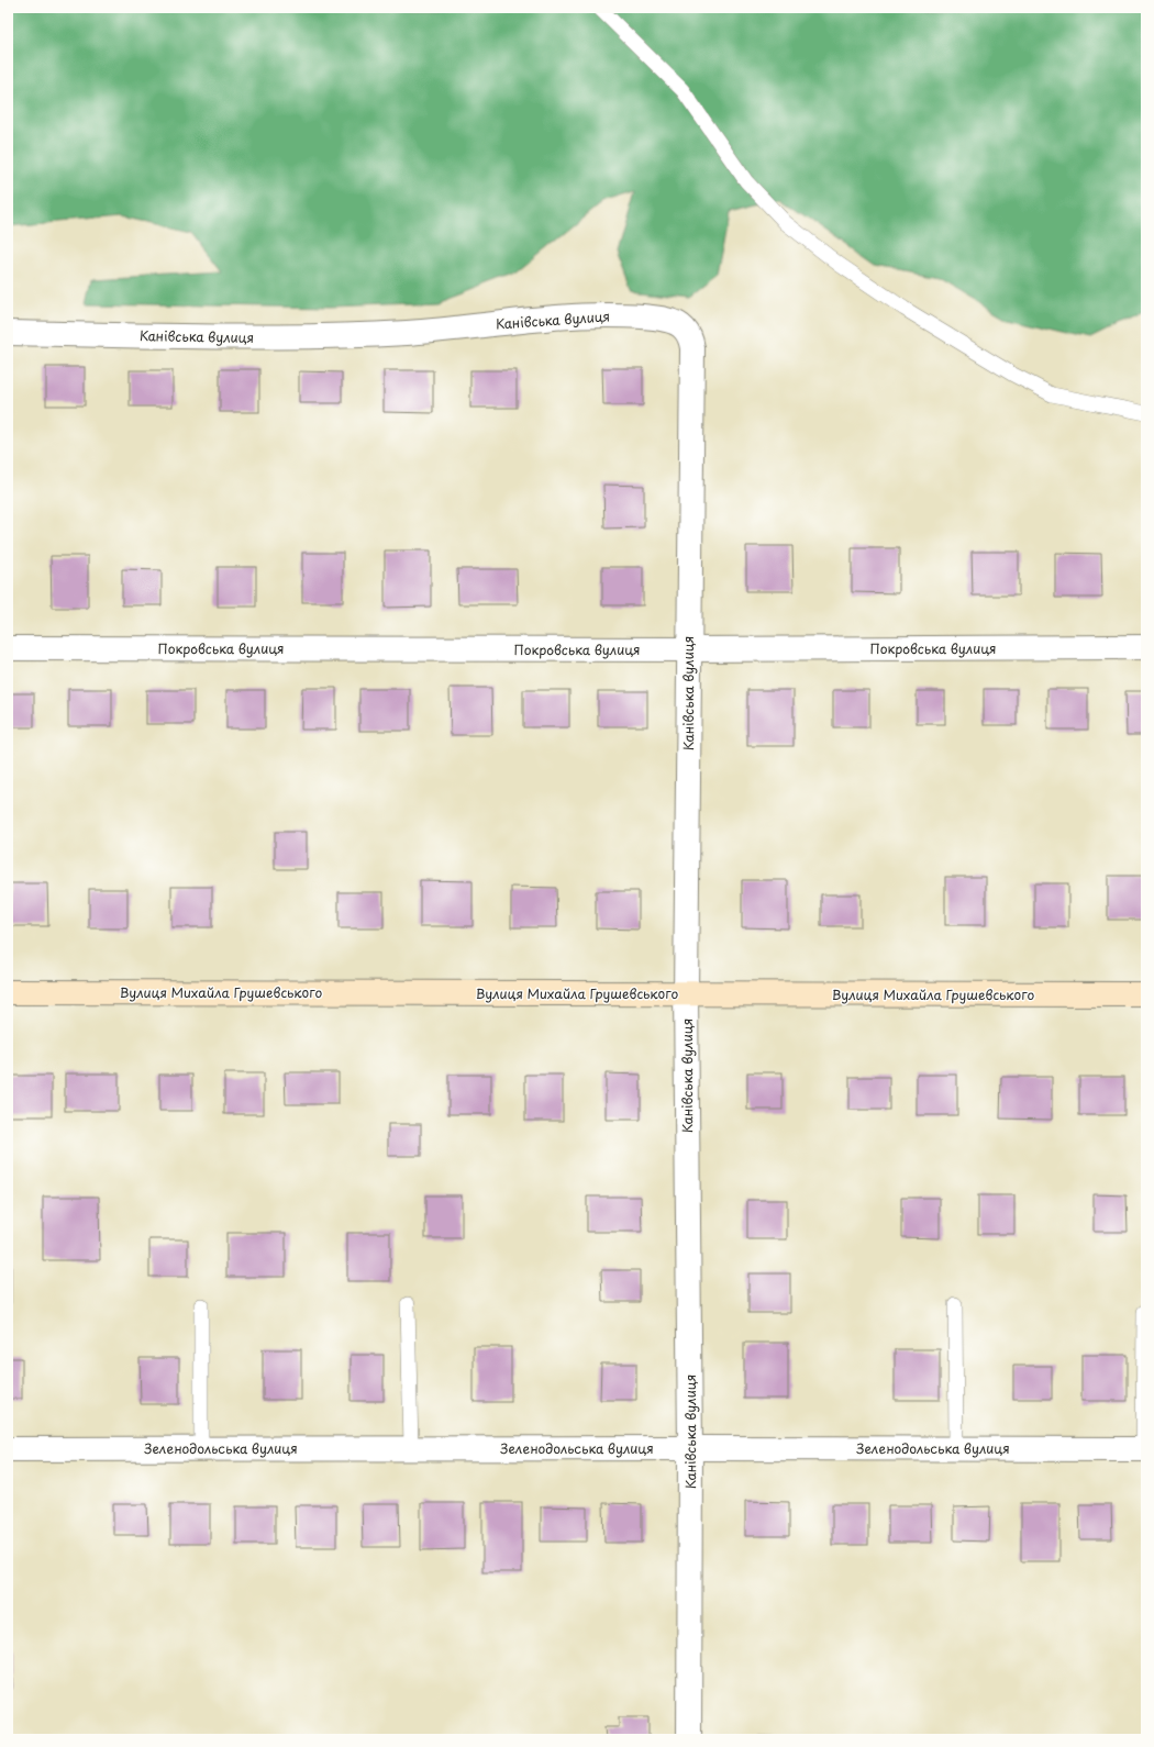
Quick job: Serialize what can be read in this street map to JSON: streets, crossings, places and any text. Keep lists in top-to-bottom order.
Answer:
{
  "streets": {
    "street": [
      "Канівська вулиця",
      "Покровська вулиця",
      "Вулиця Михайла Грушевського",
      "Зеленодольська вулиця"
    ]
  },
  "crossings": [
    ["Канівська вулиця", "Покровська вулиця"],
    ["Канівська вулиця", "Вулиця Михайла Грушевського"],
    ["Канівська вулиця", "Зеленодольська вулиця"]
  ]
}
